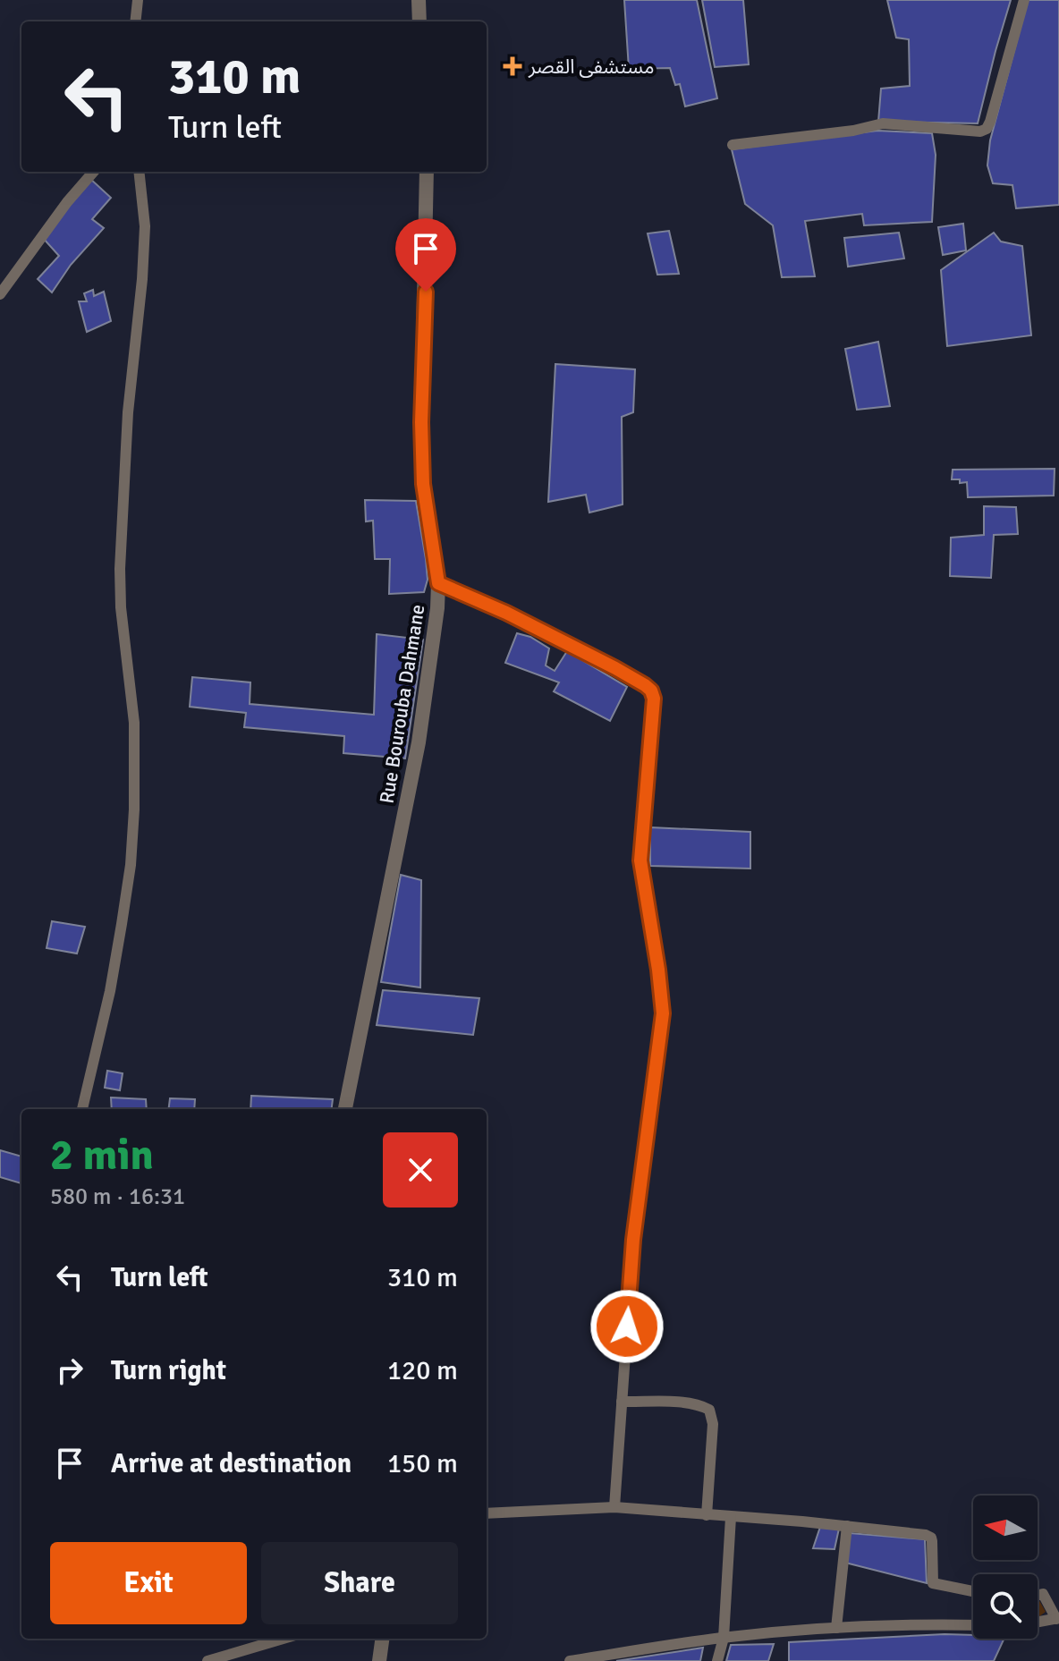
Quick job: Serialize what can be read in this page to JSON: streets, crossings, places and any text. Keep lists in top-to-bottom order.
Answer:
{
  "streets": {
    "street": ["Rue Bourouba Dahmane"]
  },
  "places": {
    "health": ["مستشفى القصر"]
  },
  "north": "left",
  "page": {
    "turn": ["310 m", "Turn left"],
    "heading": ["2 min", "580 m · 16:31"],
    "list": [
      {
        "name": "Turn left",
        "value": "310 m"
      },
      {
        "name": "Turn right",
        "value": "120 m"
      },
      {
        "name": "Arrive at destination",
        "value": "150 m"
      }
    ],
    "buttons": ["Exit", "Share"]
  }
}
